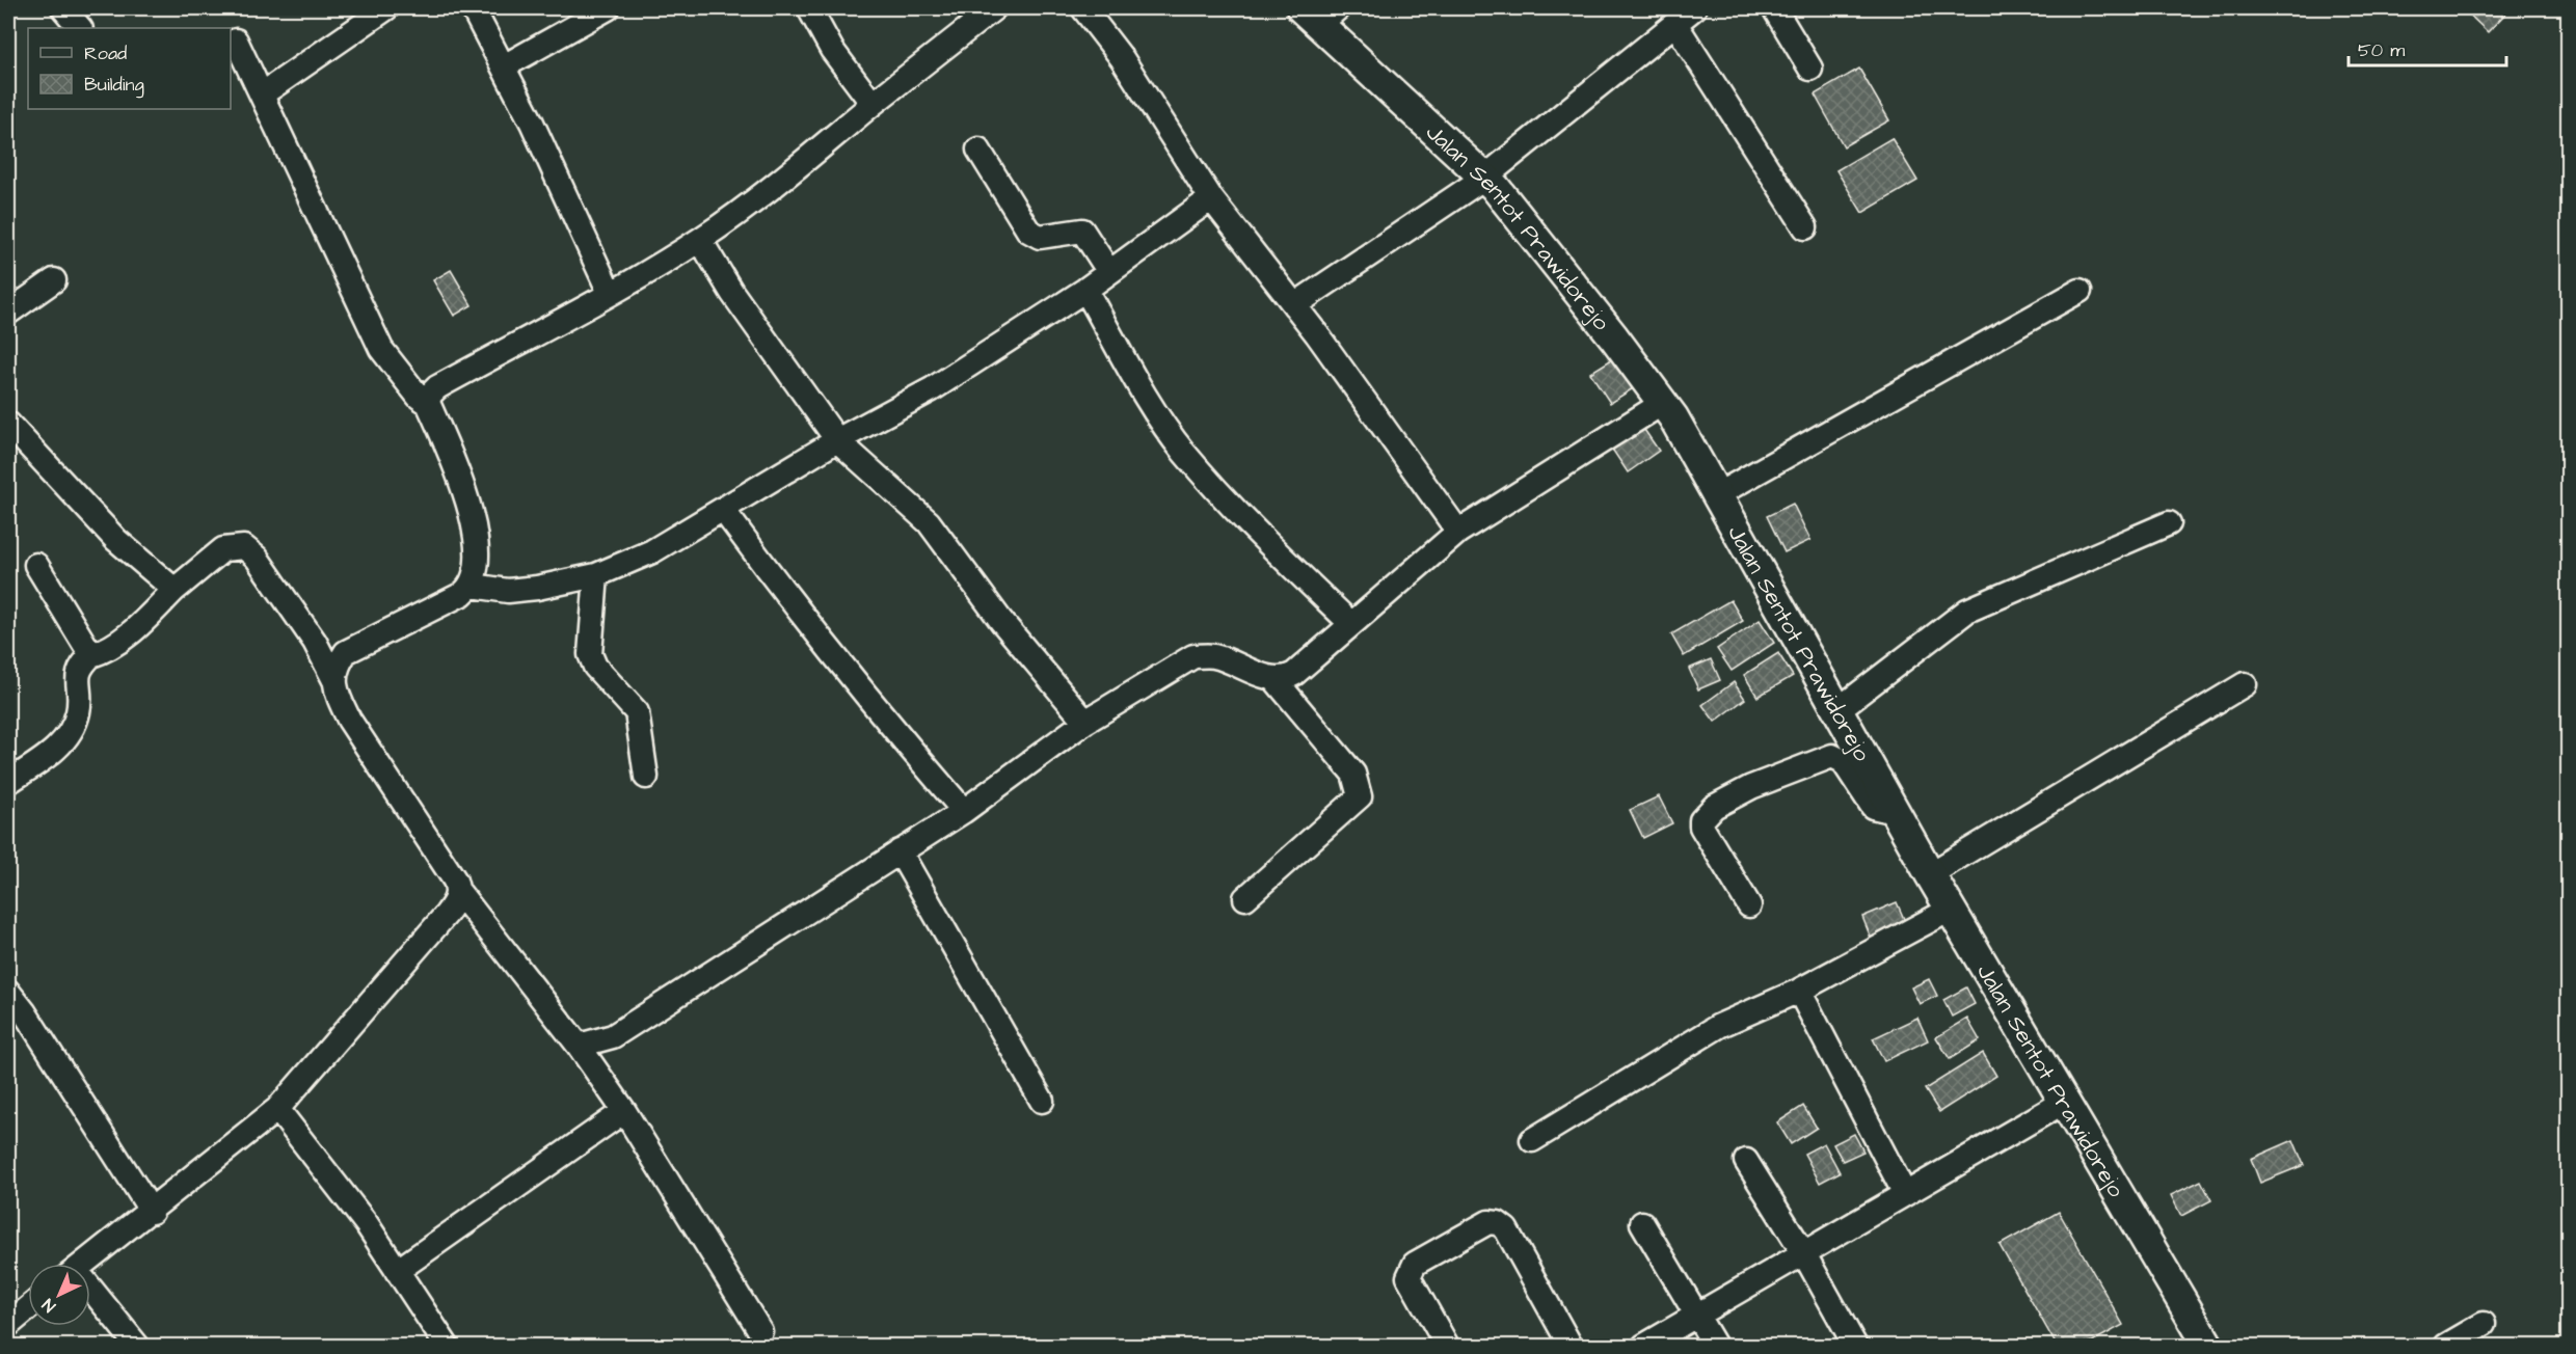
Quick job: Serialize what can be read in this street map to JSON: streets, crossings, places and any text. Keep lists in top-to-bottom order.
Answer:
{
  "streets": {
    "main road": ["Jalan Sentot Prawidorejo"]
  },
  "legend": ["Road", "Building"],
  "scale_bar": "50 m",
  "north": "bottom left"
}
